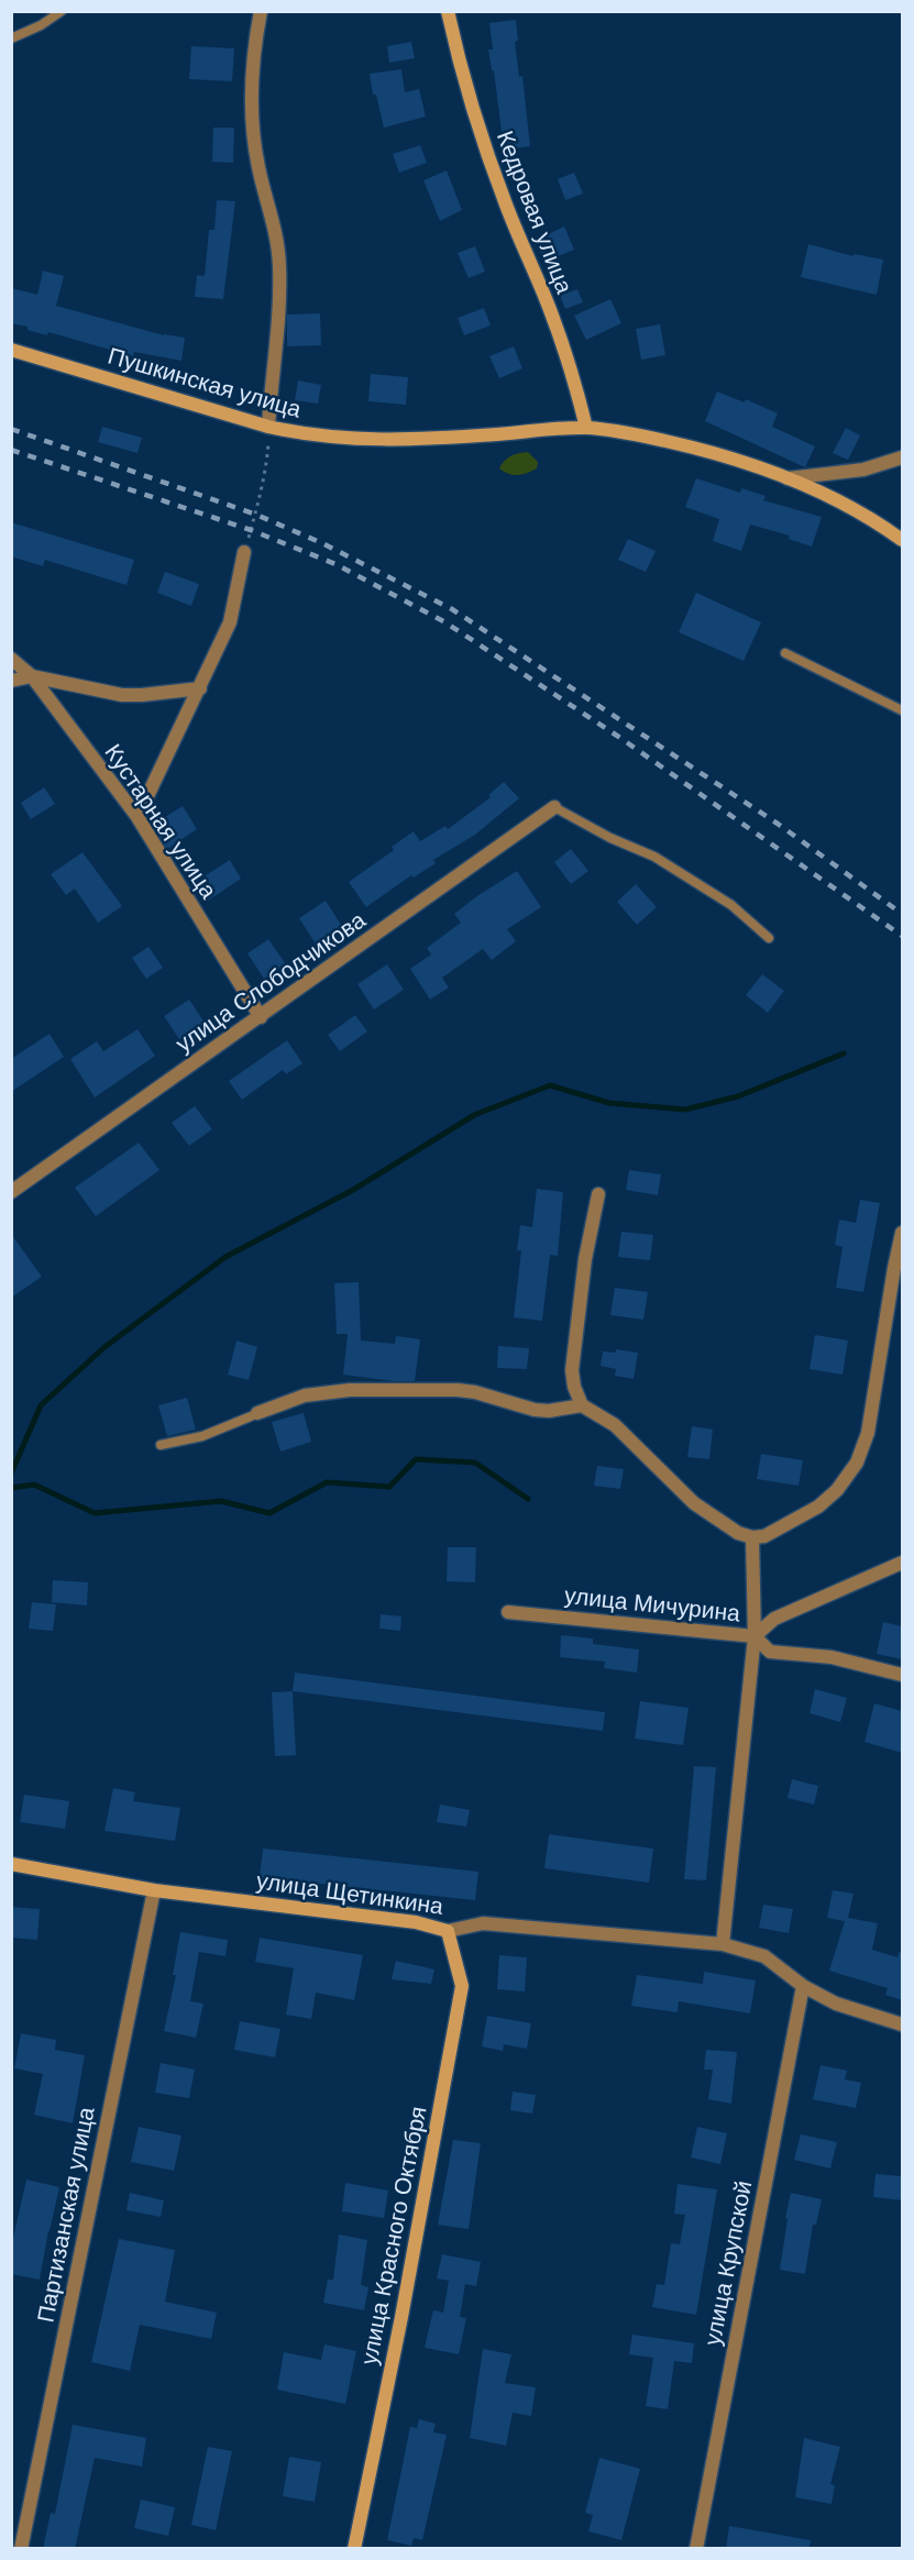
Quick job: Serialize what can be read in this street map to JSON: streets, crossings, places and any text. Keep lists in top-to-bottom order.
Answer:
{
  "streets": {
    "street": [
      "Кедровая улица",
      "Пушкинская улица",
      "Кустарная улица",
      "улица Слободчикова",
      "улица Мичурина",
      "улица Щетинкина",
      "Партизанская улица",
      "улица Красного Октября",
      "улица Крупской"
    ]
  },
  "crossings": [
    ["Кедровая улица", "Пушкинская улица"],
    ["Кустарная улица", "улица Слободчикова"],
    ["улица Щетинкина", "Партизанская улица"],
    ["улица Щетинкина", "улица Красного Октября"],
    ["улица Щетинкина", "улица Крупской"]
  ]
}
